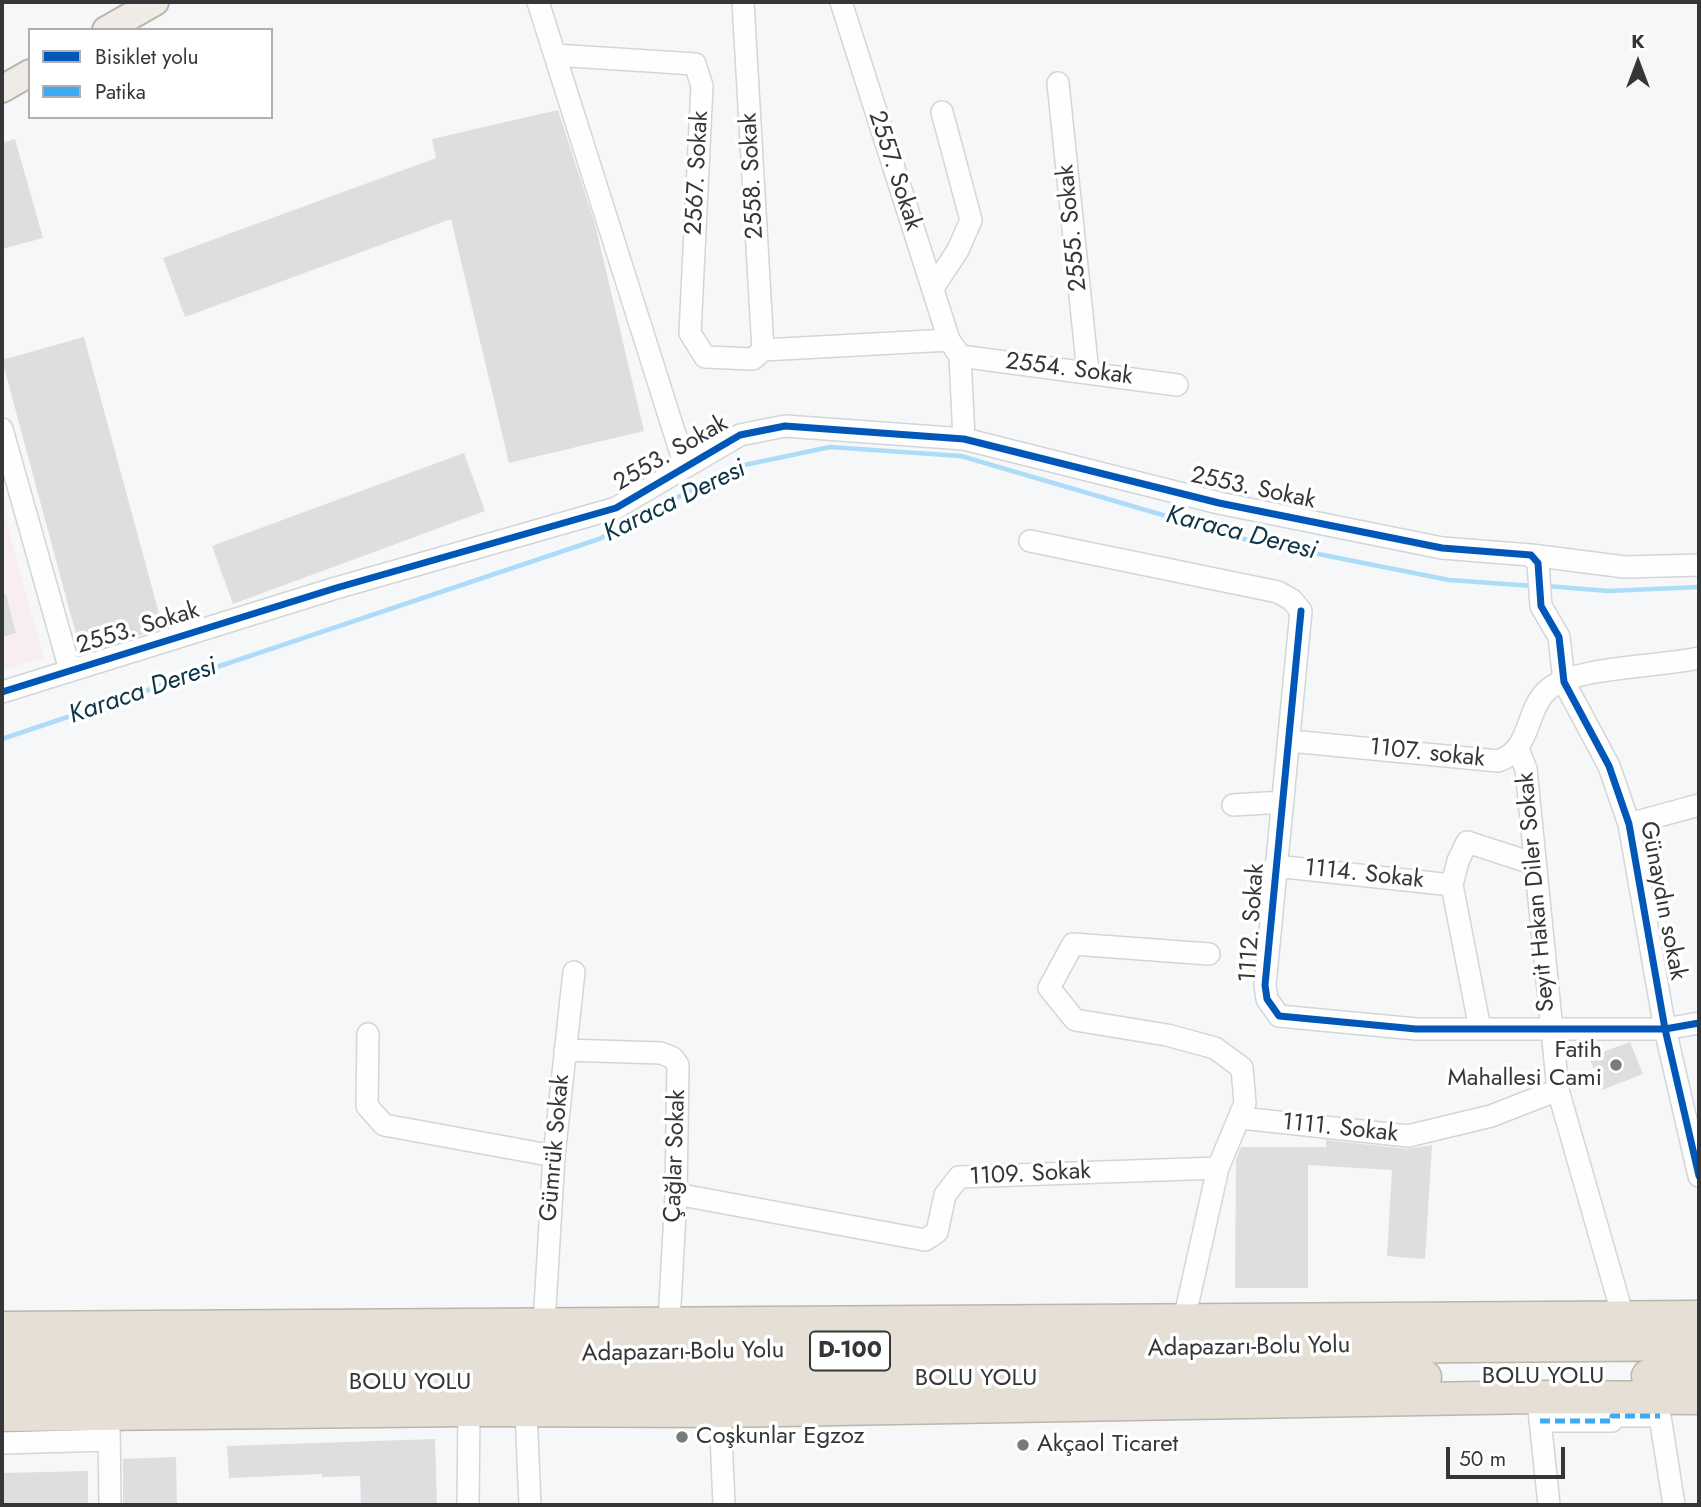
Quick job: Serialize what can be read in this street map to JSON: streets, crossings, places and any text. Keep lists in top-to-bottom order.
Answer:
{
  "streets": {
    "highway": ["Adapazarı-Bolu Yolu", "D-100", "BOLU YOLU"],
    "street": [
      "2557. Sokak",
      "2567. Sokak",
      "2558. Sokak",
      "2555. Sokak",
      "2554. Sokak",
      "2553. Sokak",
      "1107. sokak",
      "1114. Sokak",
      "Seyit Hakan Diler Sokak",
      "Günaydın sokak",
      "1112. Sokak",
      "1111. Sokak",
      "Gümrük Sokak",
      "Çağlar Sokak",
      "1109. Sokak"
    ]
  },
  "crossings": [
    ["2557. Sokak", "2554. Sokak"],
    ["2567. Sokak", "2558. Sokak"],
    ["2567. Sokak", "2554. Sokak"],
    ["2558. Sokak", "2554. Sokak"],
    ["2555. Sokak", "2554. Sokak"],
    ["2553. Sokak", "Günaydın sokak"],
    ["1107. sokak", "Seyit Hakan Diler Sokak"],
    ["1107. sokak", "Günaydın sokak"],
    ["1107. sokak", "1112. Sokak"],
    ["1114. Sokak", "1112. Sokak"],
    ["Seyit Hakan Diler Sokak", "1112. Sokak"],
    ["Seyit Hakan Diler Sokak", "1111. Sokak"],
    ["Günaydın sokak", "1112. Sokak"],
    ["Gümrük Sokak", "Çağlar Sokak"],
    ["Çağlar Sokak", "1109. Sokak"]
  ],
  "water": ["Karaca Deresi"],
  "places": ["Fatih Mahallesi Cami", "Coşkunlar Egzoz", "Akçaol Ticaret"],
  "legend": ["Bisiklet yolu", "Patika"],
  "scale_bar": "50 m",
  "north": "top"
}
